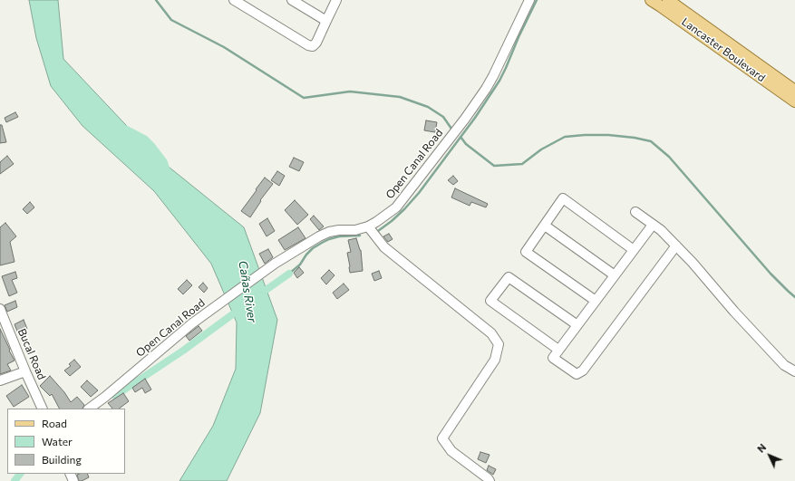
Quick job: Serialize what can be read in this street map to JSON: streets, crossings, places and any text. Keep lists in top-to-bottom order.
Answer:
{
  "streets": {
    "main road": ["Lancaster Boulevard"],
    "street": ["Open Canal Road", "Bucal Road"]
  },
  "water": ["Cañas River"],
  "legend": ["Road", "Water", "Building"],
  "north": "top left"
}
